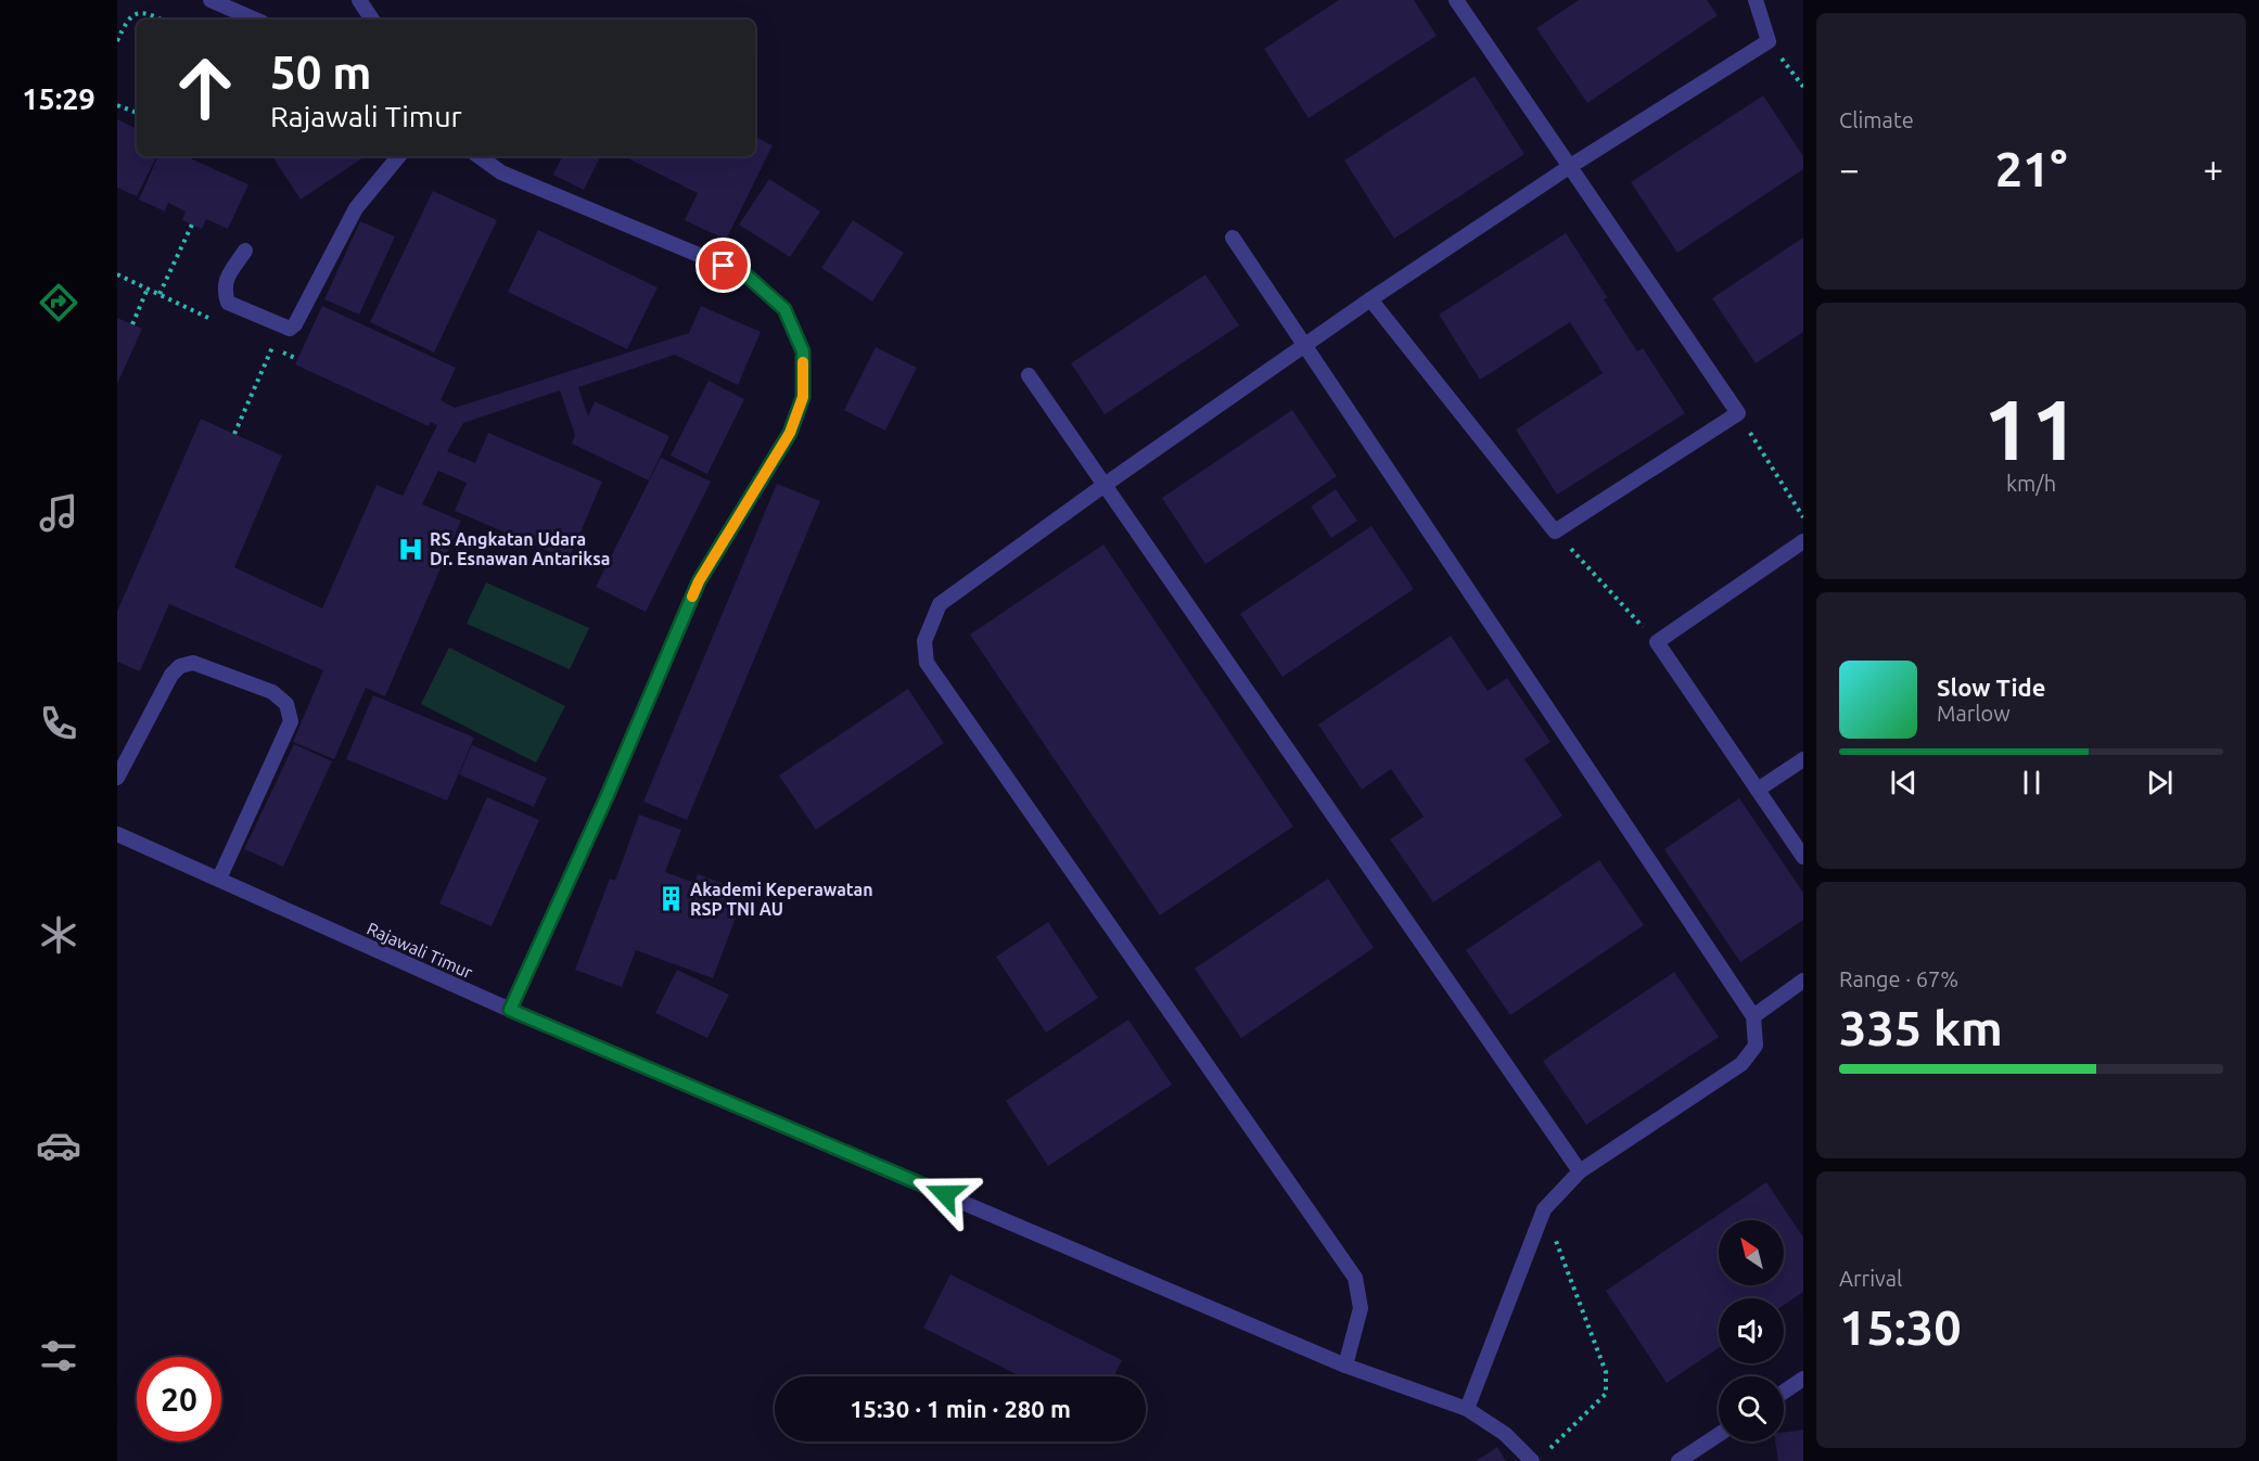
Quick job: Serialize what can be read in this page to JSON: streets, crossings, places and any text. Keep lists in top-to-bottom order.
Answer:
{
  "streets": {
    "lane": ["Rajawali Timur"]
  },
  "places": {
    "hospital": ["RS Angkatan Udara Dr. Esnawan Antariksa"],
    "building": ["Akademi Keperawatan RSP TNI AU"]
  },
  "north": "top left",
  "page": {
    "tabs": "15:29",
    "tile": [
      "Climate",
      ["11", "km/h"],
      ["Range · 67%", "335 km"],
      ["Arrival", "15:30"]
    ],
    "turn": ["50 m", "Rajawali Timur"],
    "heat": ["−", "21°", "+"],
    "song": ["Slow Tide", "Marlow"],
    "limit": "20",
    "trip": "15:30 · 1 min · 280 m"
  }
}
